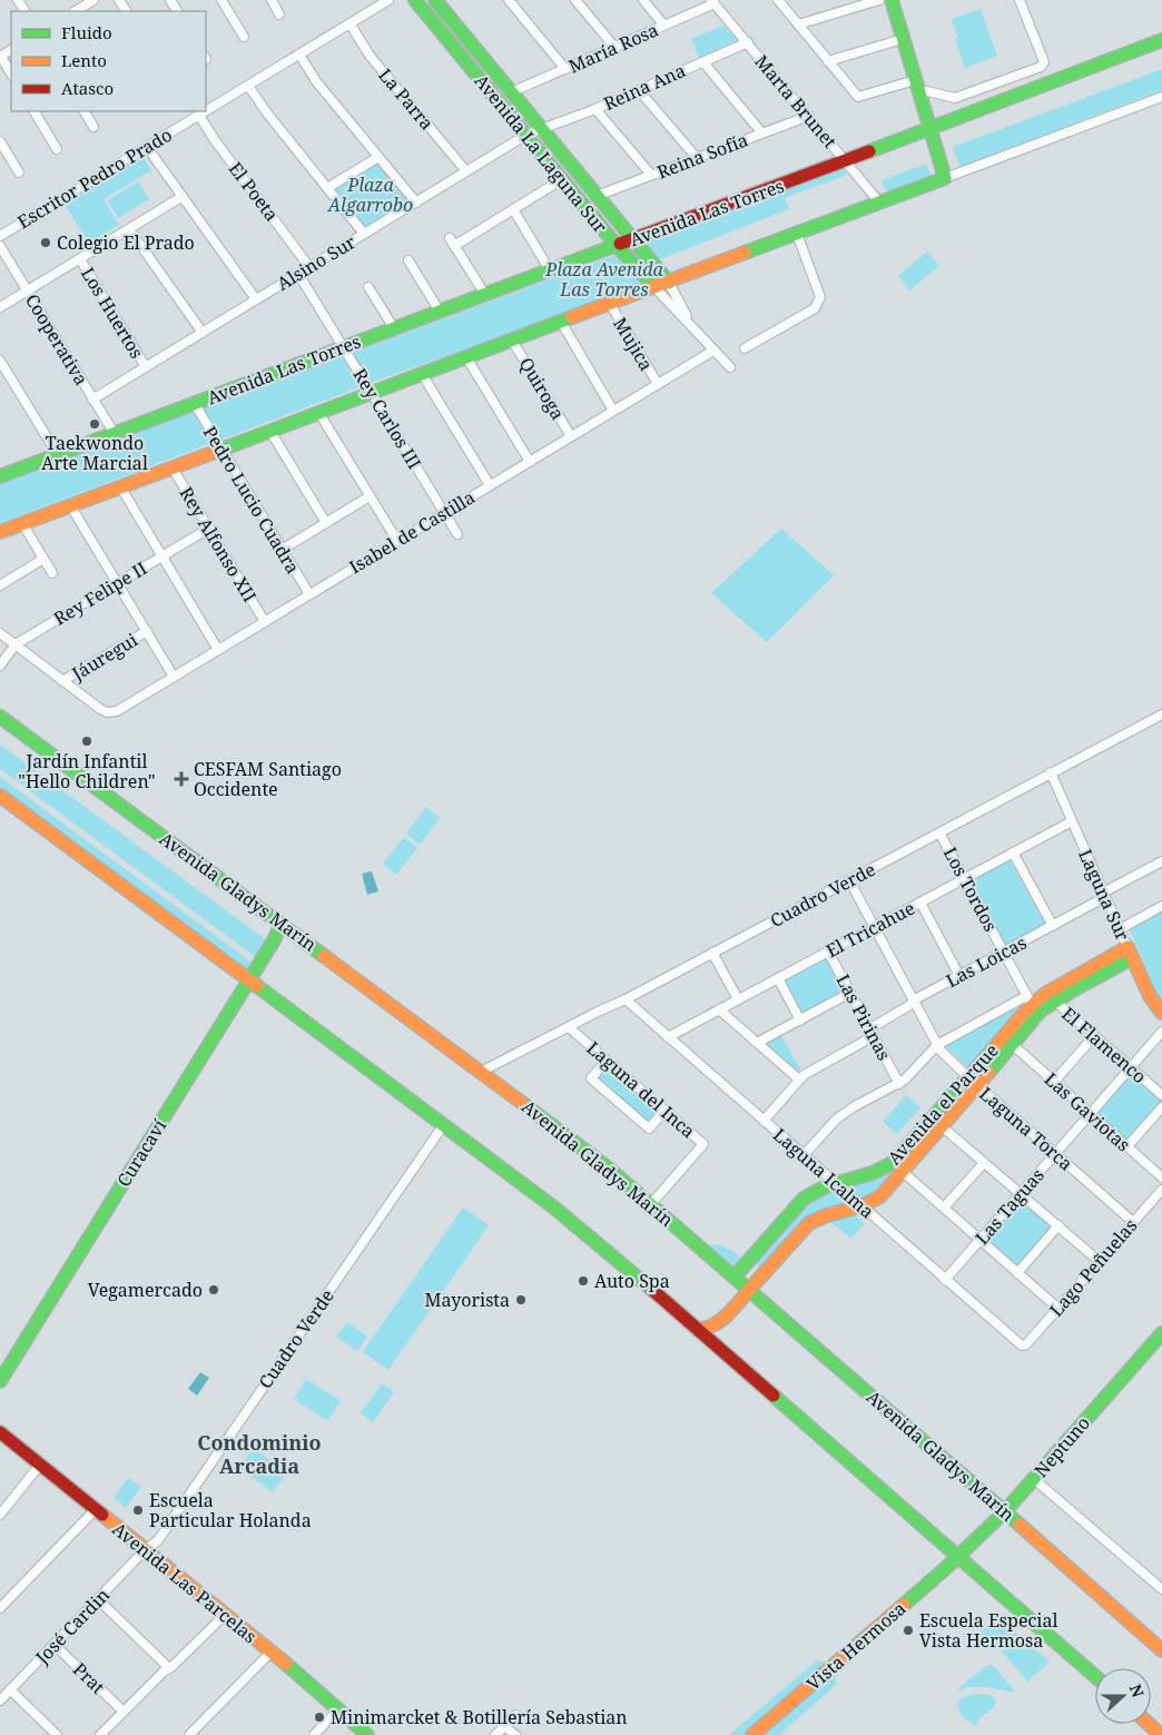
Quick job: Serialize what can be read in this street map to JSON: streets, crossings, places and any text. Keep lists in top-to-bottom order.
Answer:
{
  "streets": {
    "street": [
      "María Rosa",
      "Reina Ana",
      "La Parra",
      "Marta Brunet",
      "Avenida La Laguna Sur",
      "Reina Sofía",
      "Escritor Pedro Prado",
      "El Poeta",
      "Avenida Las Torres",
      "Alsino Sur",
      "Los Huertos",
      "Cooperativa",
      "Mujica",
      "Quiroga",
      "Rey Carlos III",
      "Pedro Lucio Cuadra",
      "Isabel de Castilla",
      "Rey Alfonso XII",
      "Rey Felipe II",
      "Jáuregui",
      "Los Tordos",
      "Avenida Gladys Marín",
      "Cuadro Verde",
      "Laguna Sur",
      "El Tricahue",
      "Las Loicas",
      "Las Pirinas",
      "El Flamenco",
      "Laguna del Inca",
      "Avenida el Parque",
      "Las Gaviotas",
      "Laguna Torca",
      "Curacaví",
      "Laguna Icalma",
      "Las Taguas",
      "Lago Peñuelas",
      "Neptuno",
      "Avenida Las Parcelas",
      "José Cardin",
      "Vista Hermosa",
      "Prat"
    ]
  },
  "crossings": [
    ["María Rosa", "Marta Brunet"],
    ["María Rosa", "Avenida La Laguna Sur"],
    ["Reina Ana", "Marta Brunet"],
    ["Reina Ana", "Avenida La Laguna Sur"],
    ["Reina Ana", "Alsino Sur"],
    ["La Parra", "Escritor Pedro Prado"],
    ["La Parra", "Alsino Sur"],
    ["Marta Brunet", "Reina Sofía"],
    ["Marta Brunet", "Avenida Las Torres"],
    ["Avenida La Laguna Sur", "Reina Sofía"],
    ["Avenida La Laguna Sur", "Avenida Las Torres"],
    ["Avenida La Laguna Sur", "Alsino Sur"],
    ["Avenida La Laguna Sur", "Isabel de Castilla"],
    ["Escritor Pedro Prado", "El Poeta"],
    ["El Poeta", "Alsino Sur"],
    ["Avenida Las Torres", "Cooperativa"],
    ["Avenida Las Torres", "Rey Carlos III"],
    ["Avenida Las Torres", "Pedro Lucio Cuadra"],
    ["Alsino Sur", "Los Huertos"],
    ["Alsino Sur", "Cooperativa"],
    ["Alsino Sur", "Rey Carlos III"],
    ["Mujica", "Isabel de Castilla"],
    ["Quiroga", "Isabel de Castilla"],
    ["Rey Carlos III", "Isabel de Castilla"],
    ["Pedro Lucio Cuadra", "Isabel de Castilla"],
    ["Isabel de Castilla", "Rey Alfonso XII"],
    ["Isabel de Castilla", "Jáuregui"],
    ["Rey Alfonso XII", "Rey Felipe II"],
    ["Los Tordos", "Cuadro Verde"],
    ["Los Tordos", "El Tricahue"],
    ["Los Tordos", "Las Loicas"],
    ["Los Tordos", "Avenida el Parque"],
    ["Avenida Gladys Marín", "Cuadro Verde"],
    ["Avenida Gladys Marín", "Laguna del Inca"],
    ["Avenida Gladys Marín", "Avenida el Parque"],
    ["Avenida Gladys Marín", "Curacaví"],
    ["Avenida Gladys Marín", "Neptuno"],
    ["Cuadro Verde", "Laguna Sur"],
    ["Cuadro Verde", "Laguna del Inca"],
    ["Cuadro Verde", "Laguna Torca"],
    ["Cuadro Verde", "Laguna Icalma"],
    ["Cuadro Verde", "Avenida Las Parcelas"],
    ["Cuadro Verde", "José Cardin"],
    ["Laguna Sur", "El Tricahue"],
    ["Laguna Sur", "Las Loicas"],
    ["Laguna Sur", "Avenida el Parque"],
    ["El Tricahue", "Las Pirinas"],
    ["El Tricahue", "Laguna Torca"],
    ["El Tricahue", "Laguna Icalma"],
    ["Las Loicas", "Las Pirinas"],
    ["Las Loicas", "Laguna Torca"],
    ["Las Loicas", "Laguna Icalma"],
    ["El Flamenco", "Avenida el Parque"],
    ["El Flamenco", "Las Taguas"],
    ["Avenida el Parque", "Las Gaviotas"],
    ["Avenida el Parque", "Laguna Torca"],
    ["Avenida el Parque", "Laguna Icalma"],
    ["Las Gaviotas", "Las Taguas"],
    ["Laguna Torca", "Las Taguas"],
    ["Laguna Torca", "Lago Peñuelas"],
    ["Laguna Icalma", "Las Taguas"],
    ["Laguna Icalma", "Lago Peñuelas"],
    ["Neptuno", "Vista Hermosa"],
    ["Avenida Las Parcelas", "José Cardin"],
    ["José Cardin", "Prat"]
  ],
  "districts": ["Condominio Arcadia"],
  "parks": ["Plaza Algarrobo", "Plaza Avenida Las Torres"],
  "places": {
    "other": [
      "Colegio El Prado",
      "Taekwondo Arte Marcial",
      "Jardín Infantil \"Hello Children\"",
      "Auto Spa",
      "Vegamercado",
      "Mayorista",
      "Escuela Particular Holanda",
      "Escuela Especial Vista Hermosa",
      "Minimarcket & Botillería Sebastian"
    ],
    "health": ["CESFAM Santiago Occidente"]
  },
  "legend": ["Fluido", "Lento", "Atasco"],
  "north": "right"
}
